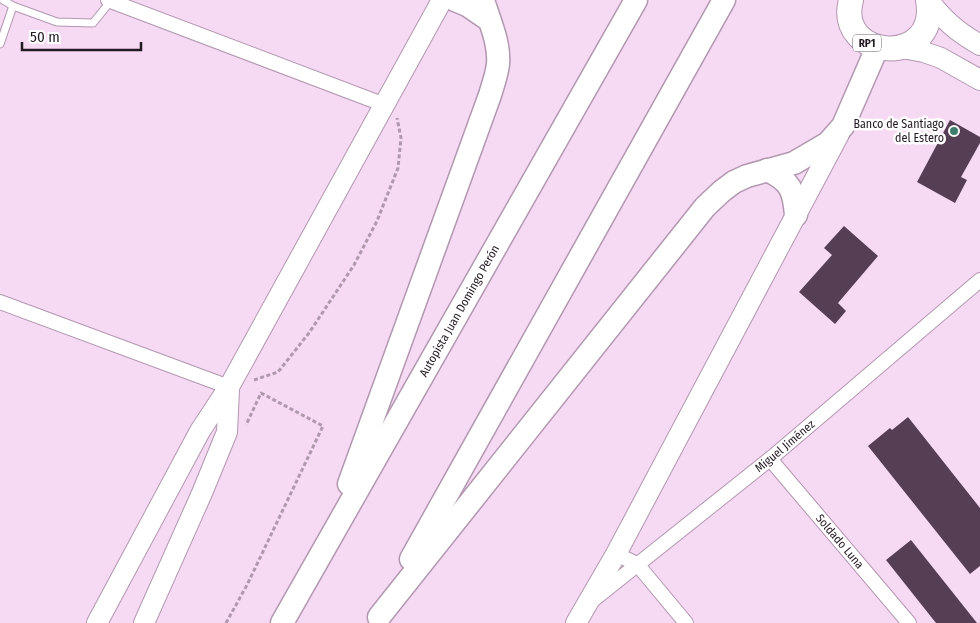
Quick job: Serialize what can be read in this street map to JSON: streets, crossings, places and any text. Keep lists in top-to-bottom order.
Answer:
{
  "streets": {
    "highway": ["RP1"],
    "main road": ["Autopista Juan Domingo Perón"],
    "street": ["Miguel Jiménez", "Soldado Luna"]
  },
  "crossings": [
    ["RP1", "Miguel Jiménez"],
    ["Miguel Jiménez", "Soldado Luna"]
  ],
  "places": ["Banco de Santiago del Estero"],
  "scale_bar": "50 m"
}
